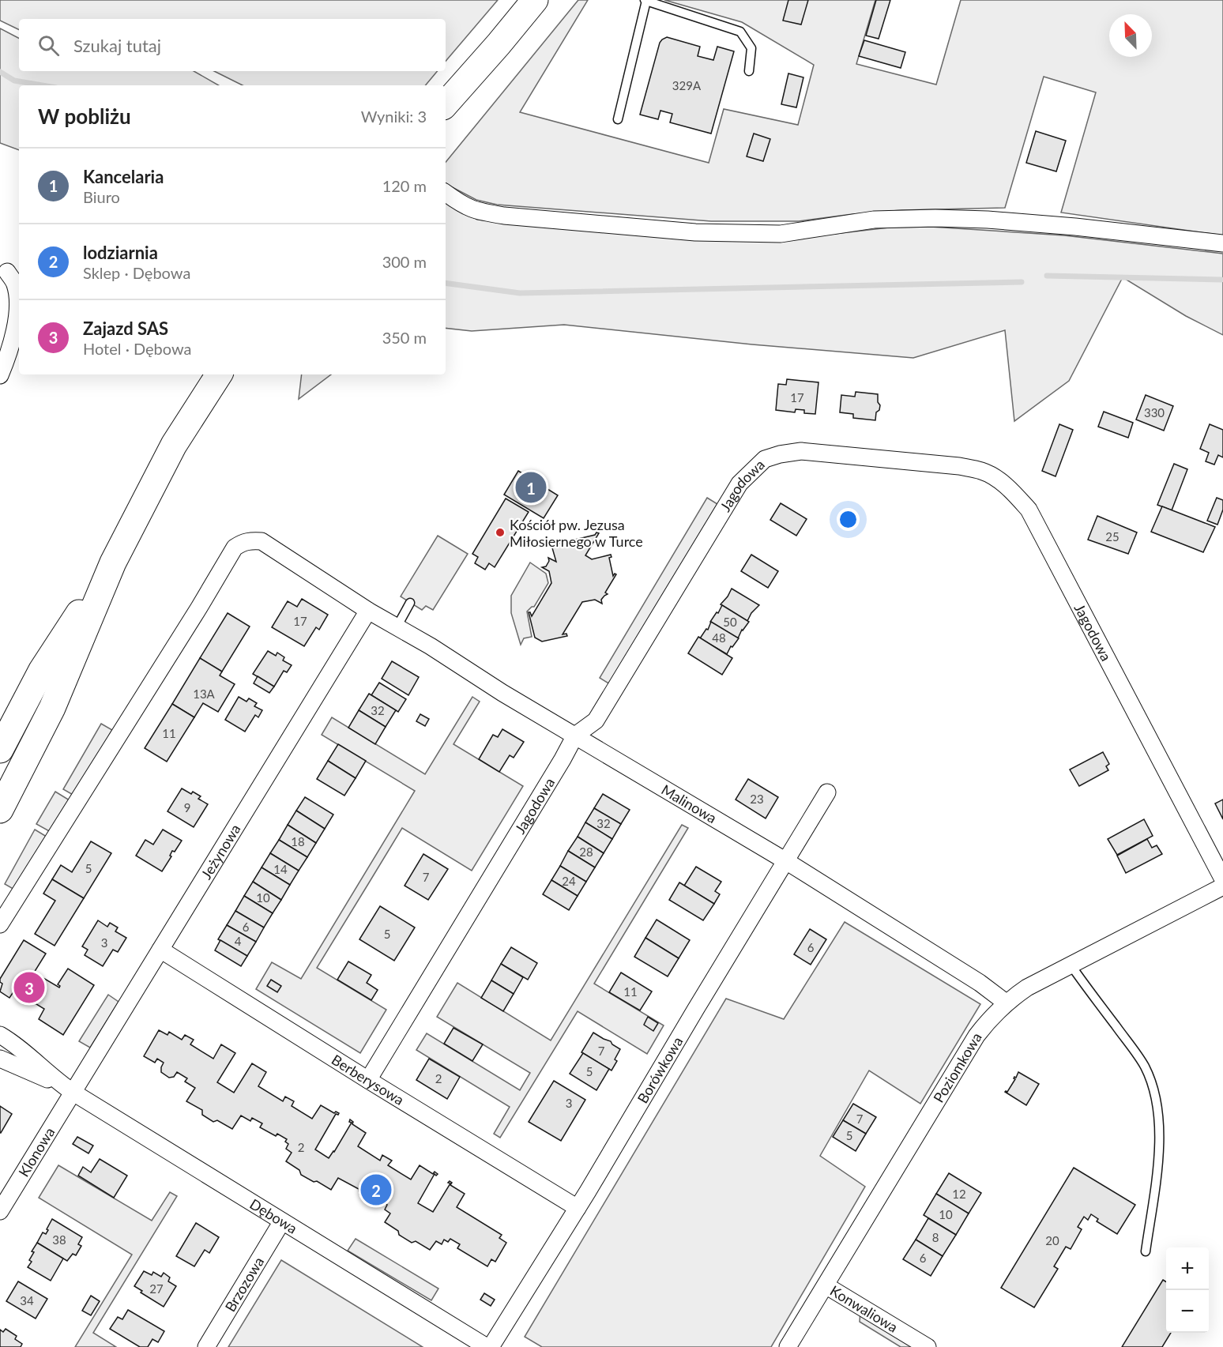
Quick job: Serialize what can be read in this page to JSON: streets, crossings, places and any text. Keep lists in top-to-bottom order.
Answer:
{
  "streets": {
    "street": [
      "Jagodowa",
      "Malinowa",
      "Jeżynowa",
      "Poziomkowa",
      "Borówkowa",
      "Berberysowa",
      "Klonowa",
      "Dębowa",
      "Brzozowa",
      "Konwaliowa"
    ]
  },
  "crossings": [
    ["Jagodowa", "Malinowa"],
    ["Jagodowa", "Berberysowa"],
    ["Malinowa", "Jeżynowa"],
    ["Malinowa", "Poziomkowa"],
    ["Malinowa", "Borówkowa"],
    ["Jeżynowa", "Berberysowa"],
    ["Jeżynowa", "Klonowa"],
    ["Jeżynowa", "Dębowa"],
    ["Poziomkowa", "Konwaliowa"],
    ["Borówkowa", "Berberysowa"],
    ["Klonowa", "Dębowa"],
    ["Dębowa", "Brzozowa"]
  ],
  "places": ["Kościół pw. Jezusa Miłosiernego w Turce"],
  "house_numbers": [
    "329A",
    "17",
    "330",
    "25",
    "17",
    "50",
    "48",
    "13A",
    "32",
    "11",
    "23",
    "9",
    "32",
    "18",
    "28",
    "5",
    "14",
    "7",
    "24",
    "10",
    "6",
    "5",
    "4",
    "3",
    "6",
    "11",
    "7",
    "5",
    "2",
    "3",
    "7",
    "5",
    "2",
    "12",
    "10",
    "8",
    "38",
    "20",
    "6",
    "27",
    "34"
  ],
  "north": "top left",
  "page": {
    "search": "Szukaj tutaj",
    "heading": ["W pobliżu", "Wyniki: 3"],
    "list": [
      {
        "mark": "1",
        "name": "Kancelaria",
        "note": "Biuro",
        "value": "120 m"
      },
      {
        "mark": "2",
        "name": "lodziarnia",
        "note": "Sklep · Dębowa",
        "value": "300 m"
      },
      {
        "mark": "3",
        "name": "Zajazd SAS",
        "note": "Hotel · Dębowa",
        "value": "350 m"
      }
    ],
    "pins": ["1", "3", "2"],
    "map_buttons": ["+", "−"]
  }
}
